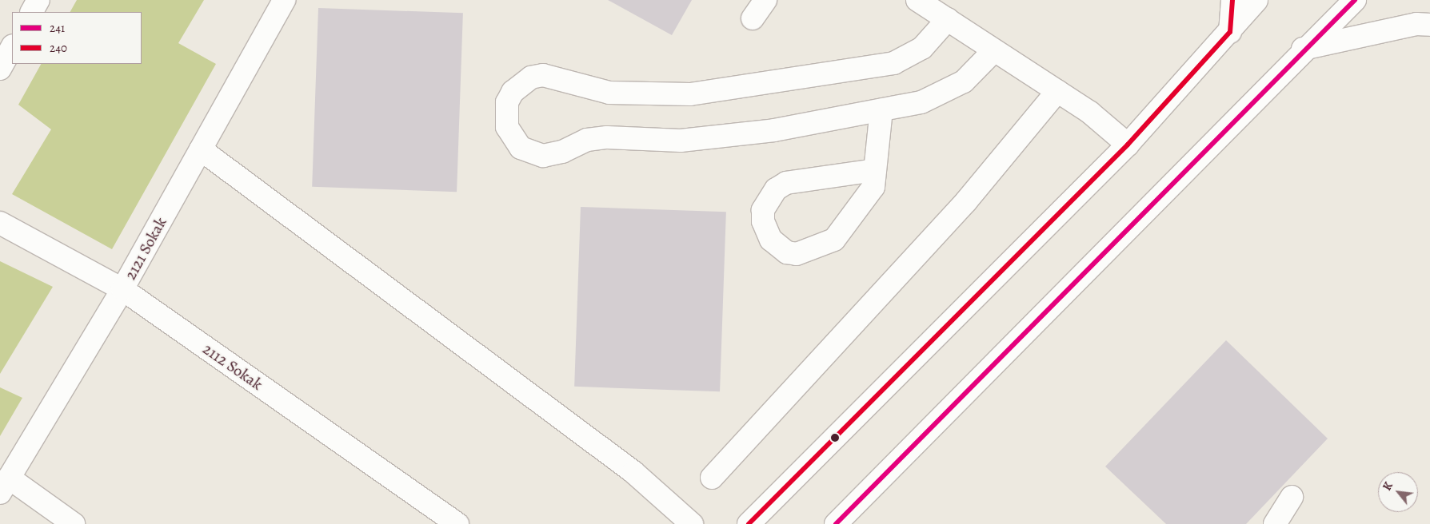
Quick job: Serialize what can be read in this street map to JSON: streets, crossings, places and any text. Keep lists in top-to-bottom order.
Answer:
{
  "streets": {
    "street": ["2121 Sokak", "2112 Sokak"]
  },
  "crossings": [
    ["2121 Sokak", "2112 Sokak"]
  ],
  "lines": ["transit line 241", "transit line 240"],
  "legend": ["241", "240"],
  "north": "top left"
}
